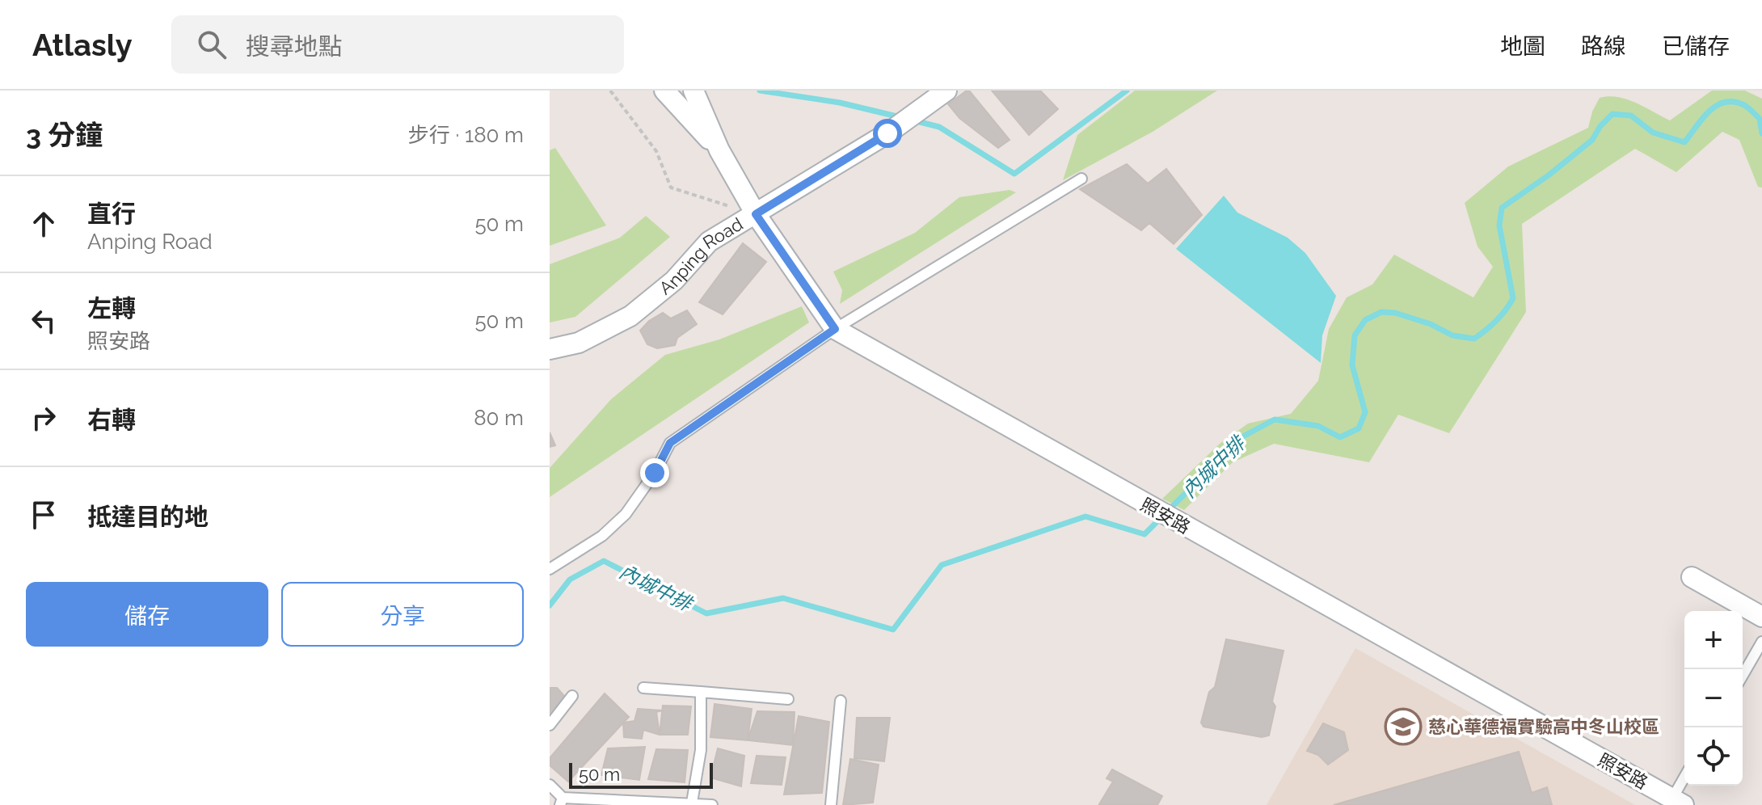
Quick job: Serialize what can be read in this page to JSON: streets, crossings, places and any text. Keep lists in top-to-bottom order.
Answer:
{
  "streets": {
    "street": ["Anping Road", "照安路"]
  },
  "crossings": [
    ["Anping Road", "照安路"]
  ],
  "water": ["內城中排"],
  "places": {
    "school or university": ["慈心華德福實驗高中冬山校區"]
  },
  "scale_bar": "50 m",
  "page": {
    "header": "Atlasly",
    "search": "搜尋地點",
    "nav": ["地圖", "路線", "已儲存"],
    "heading": ["3 分鐘", "步行 · 180 m"],
    "list": [
      ["直行", "Anping Road", "50 m"],
      ["左轉", "照安路", "50 m"],
      ["右轉", "80 m"],
      "抵達目的地"
    ],
    "buttons": ["儲存", "分享"],
    "map_buttons": ["+", "−"],
    "scale": "50 m"
  }
}
